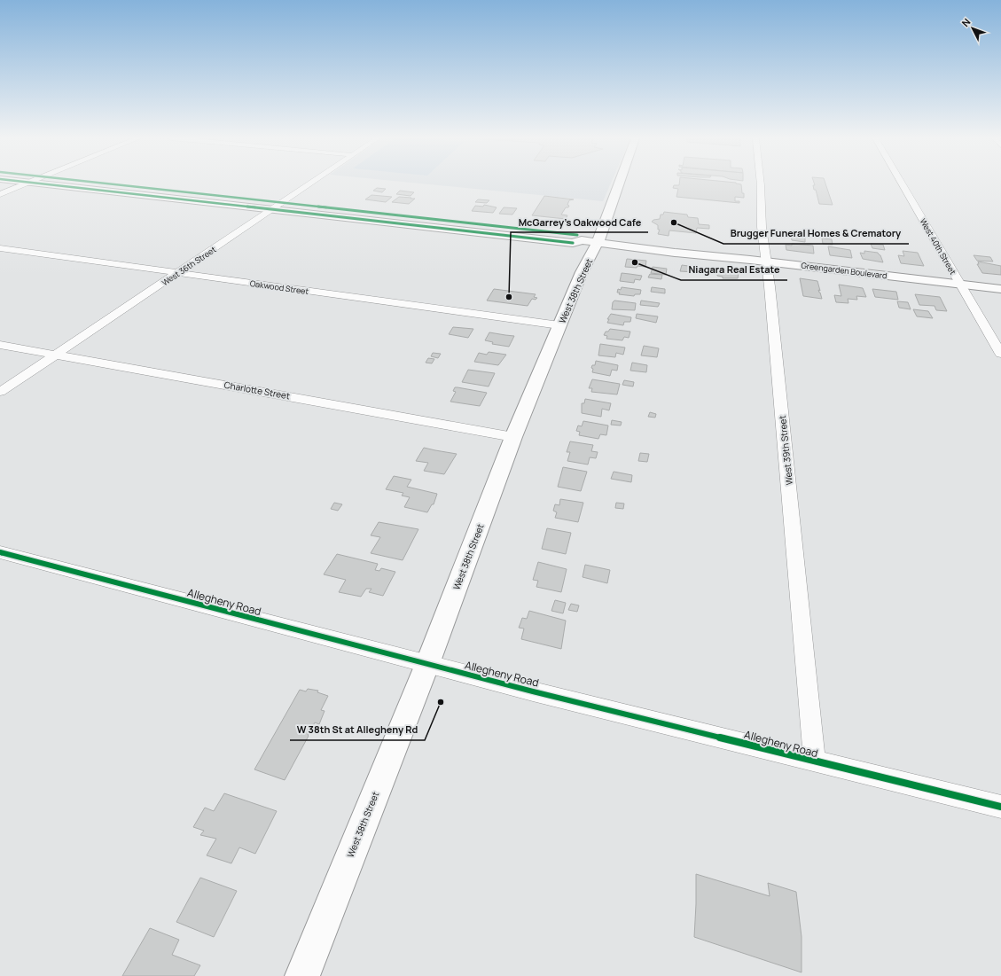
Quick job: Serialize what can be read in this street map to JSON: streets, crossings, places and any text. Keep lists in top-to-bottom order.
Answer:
{
  "streets": {
    "street": [
      "West 40th Street",
      "West 36th Street",
      "Greengarden Boulevard",
      "Oakwood Street",
      "West 38th Street",
      "Charlotte Street",
      "West 39th Street",
      "Allegheny Road"
    ]
  },
  "crossings": [
    ["West 40th Street", "Greengarden Boulevard"],
    ["West 36th Street", "Greengarden Boulevard"],
    ["West 36th Street", "Oakwood Street"],
    ["West 36th Street", "Charlotte Street"],
    ["Greengarden Boulevard", "West 38th Street"],
    ["Greengarden Boulevard", "West 39th Street"],
    ["Oakwood Street", "West 38th Street"],
    ["West 38th Street", "Charlotte Street"],
    ["West 38th Street", "Allegheny Road"],
    ["West 39th Street", "Allegheny Road"]
  ],
  "places": [
    "Brugger Funeral Homes & Crematory",
    "Niagara Real Estate",
    "McGarrey's Oakwood Cafe",
    "W 38th St at Allegheny Rd"
  ],
  "north": "top left"
}
